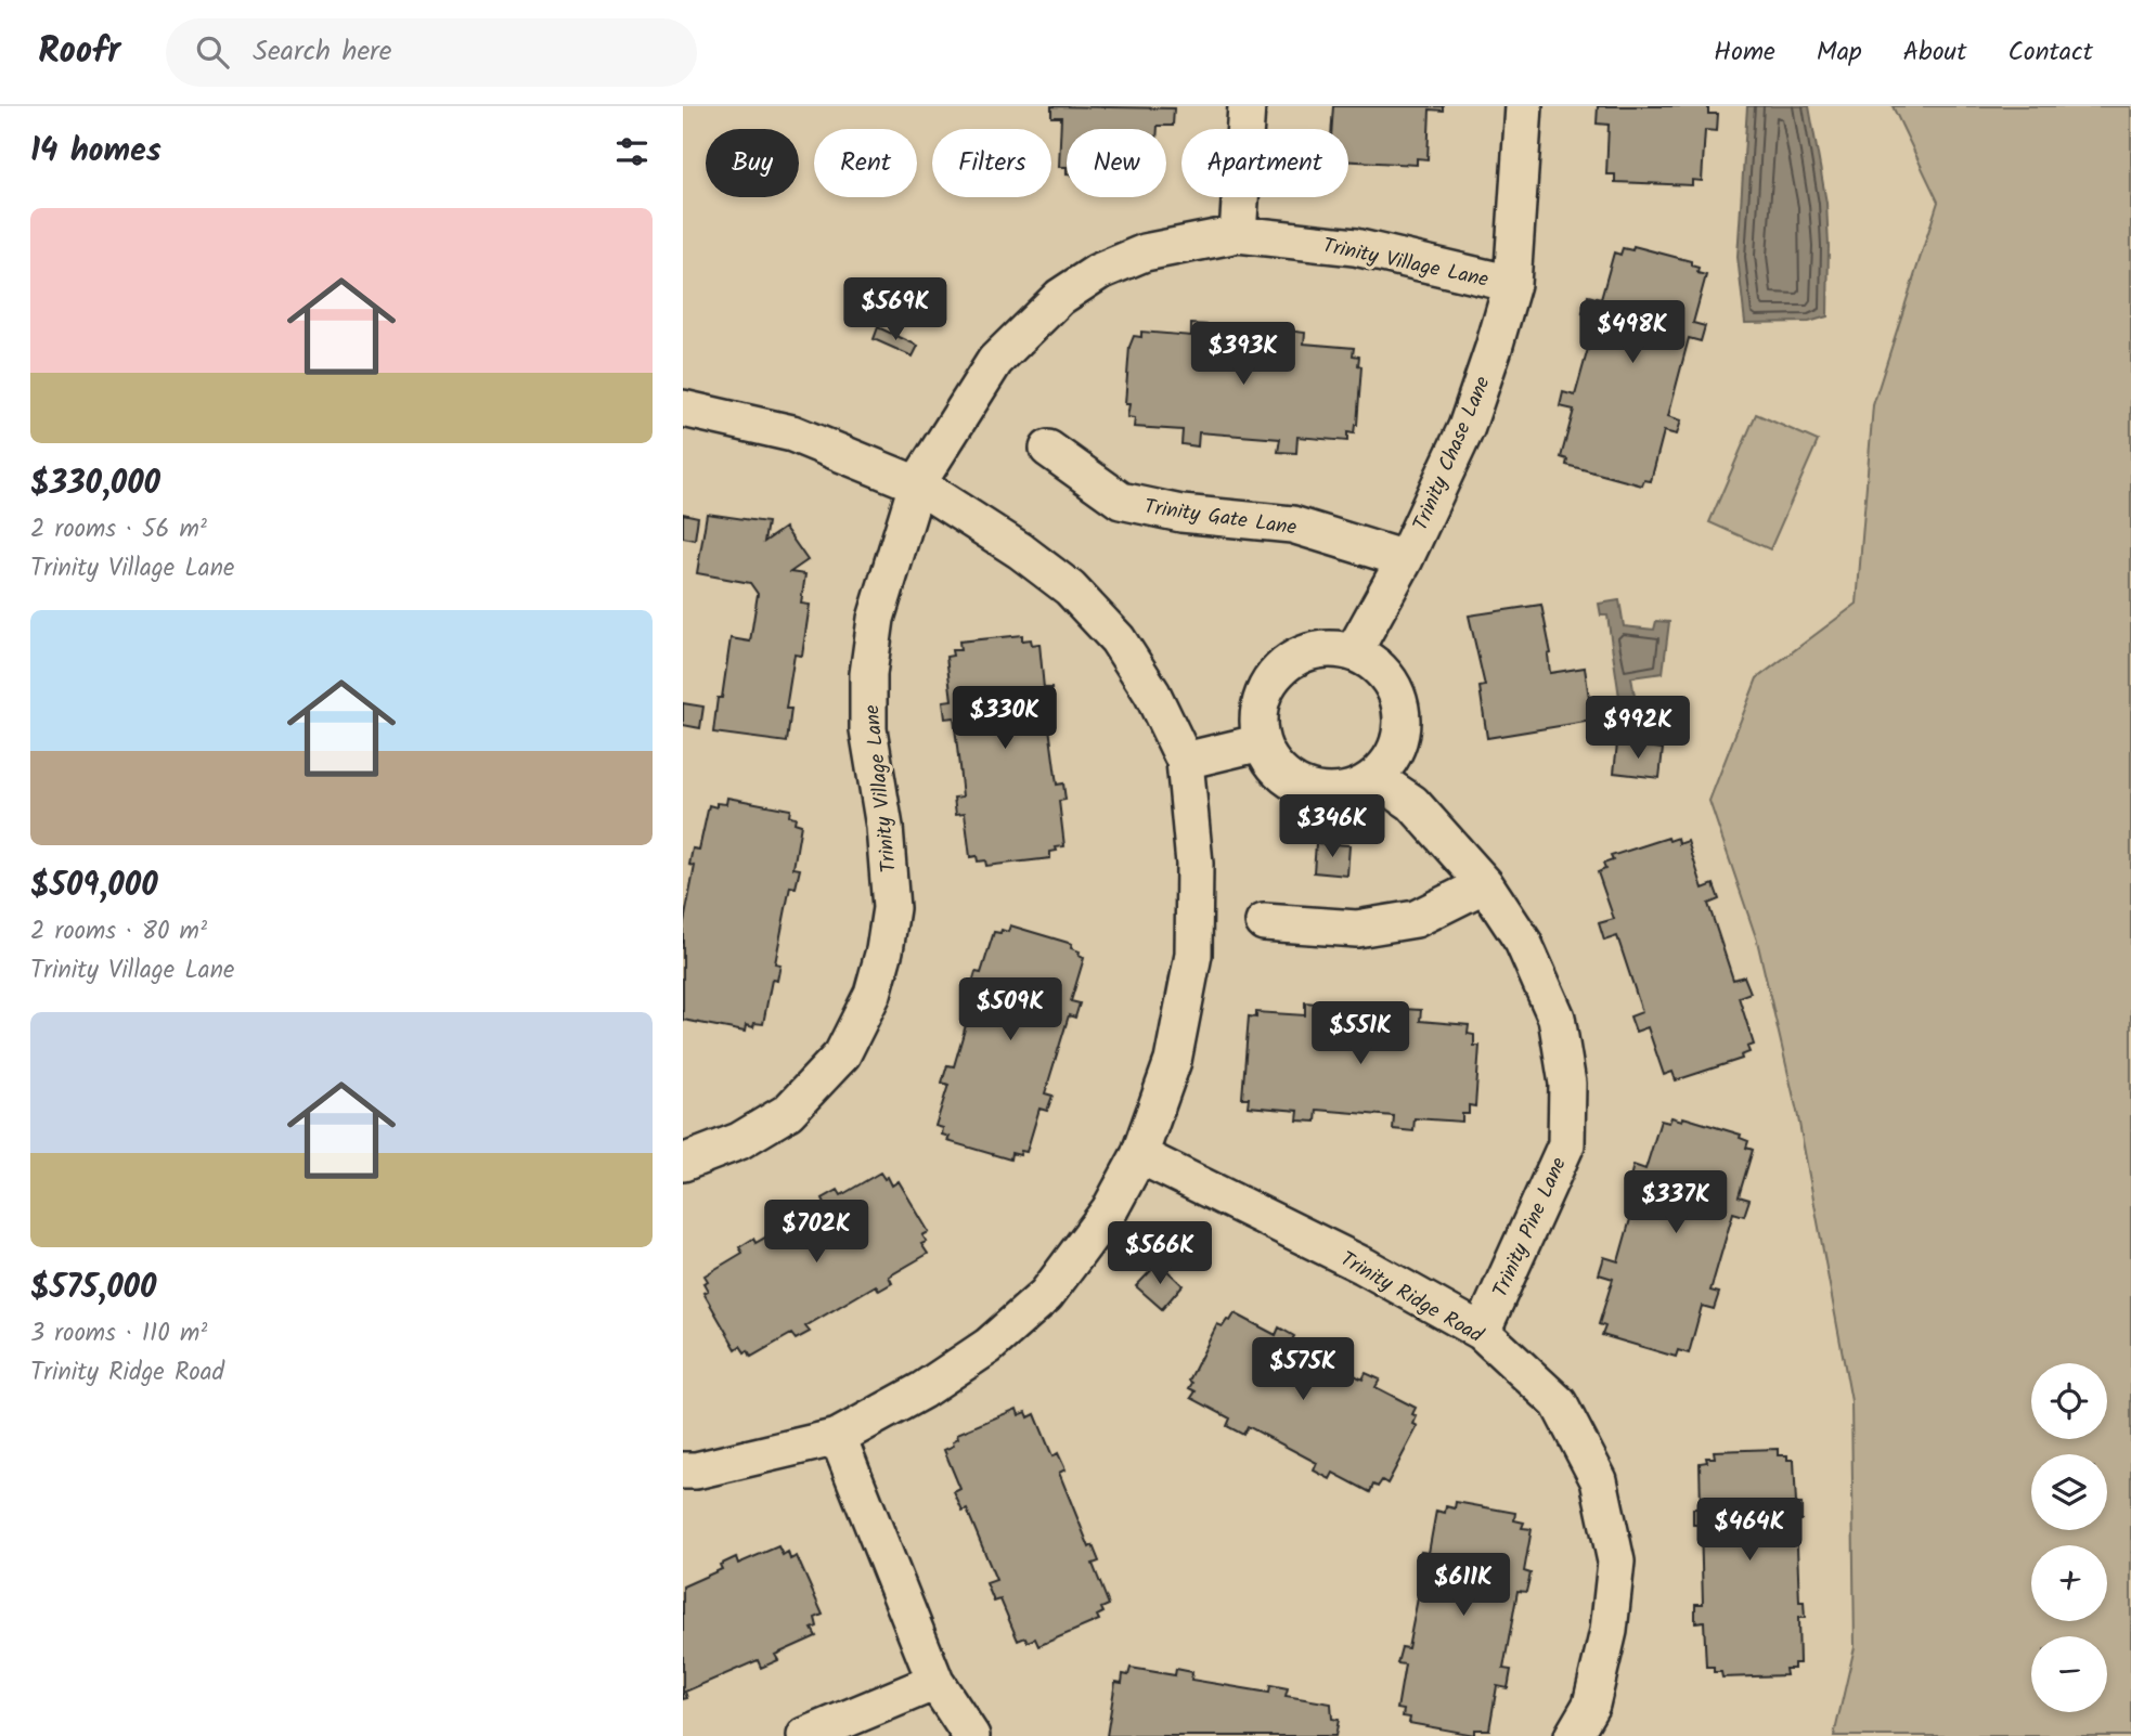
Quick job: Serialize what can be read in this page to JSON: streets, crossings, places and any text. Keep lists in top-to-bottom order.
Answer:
{
  "streets": {
    "street": [
      "Trinity Village Lane",
      "Trinity Chase Lane",
      "Trinity Gate Lane",
      "Trinity Pine Lane",
      "Trinity Ridge Road"
    ]
  },
  "crossings": [
    ["Trinity Village Lane", "Trinity Chase Lane"],
    ["Trinity Chase Lane", "Trinity Gate Lane"],
    ["Trinity Chase Lane", "Trinity Pine Lane"],
    ["Trinity Pine Lane", "Trinity Ridge Road"]
  ],
  "page": {
    "header": "Roofr",
    "search": "Search here",
    "nav": [
      "Home",
      "Map",
      "About",
      "Contact"
    ],
    "heading": "14 homes",
    "chip": [
      "Buy",
      "Rent",
      "Filters",
      "New",
      "Apartment"
    ],
    "list": [
      {
        "name": "$330,000",
        "note": "2 rooms · 56 m² · Trinity Village Lane"
      },
      {
        "name": "$509,000",
        "note": "2 rooms · 80 m² · Trinity Village Lane"
      },
      {
        "name": "$575,000",
        "note": "3 rooms · 110 m² · Trinity Ridge Road"
      }
    ],
    "price": [
      "$569K",
      "$498K",
      "$393K",
      "$330K",
      "$992K",
      "$346K",
      "$509K",
      "$551K",
      "$337K",
      "$702K",
      "$566K",
      "$575K",
      "$464K",
      "$611K"
    ],
    "map_buttons": ["+", "−"]
  }
}
